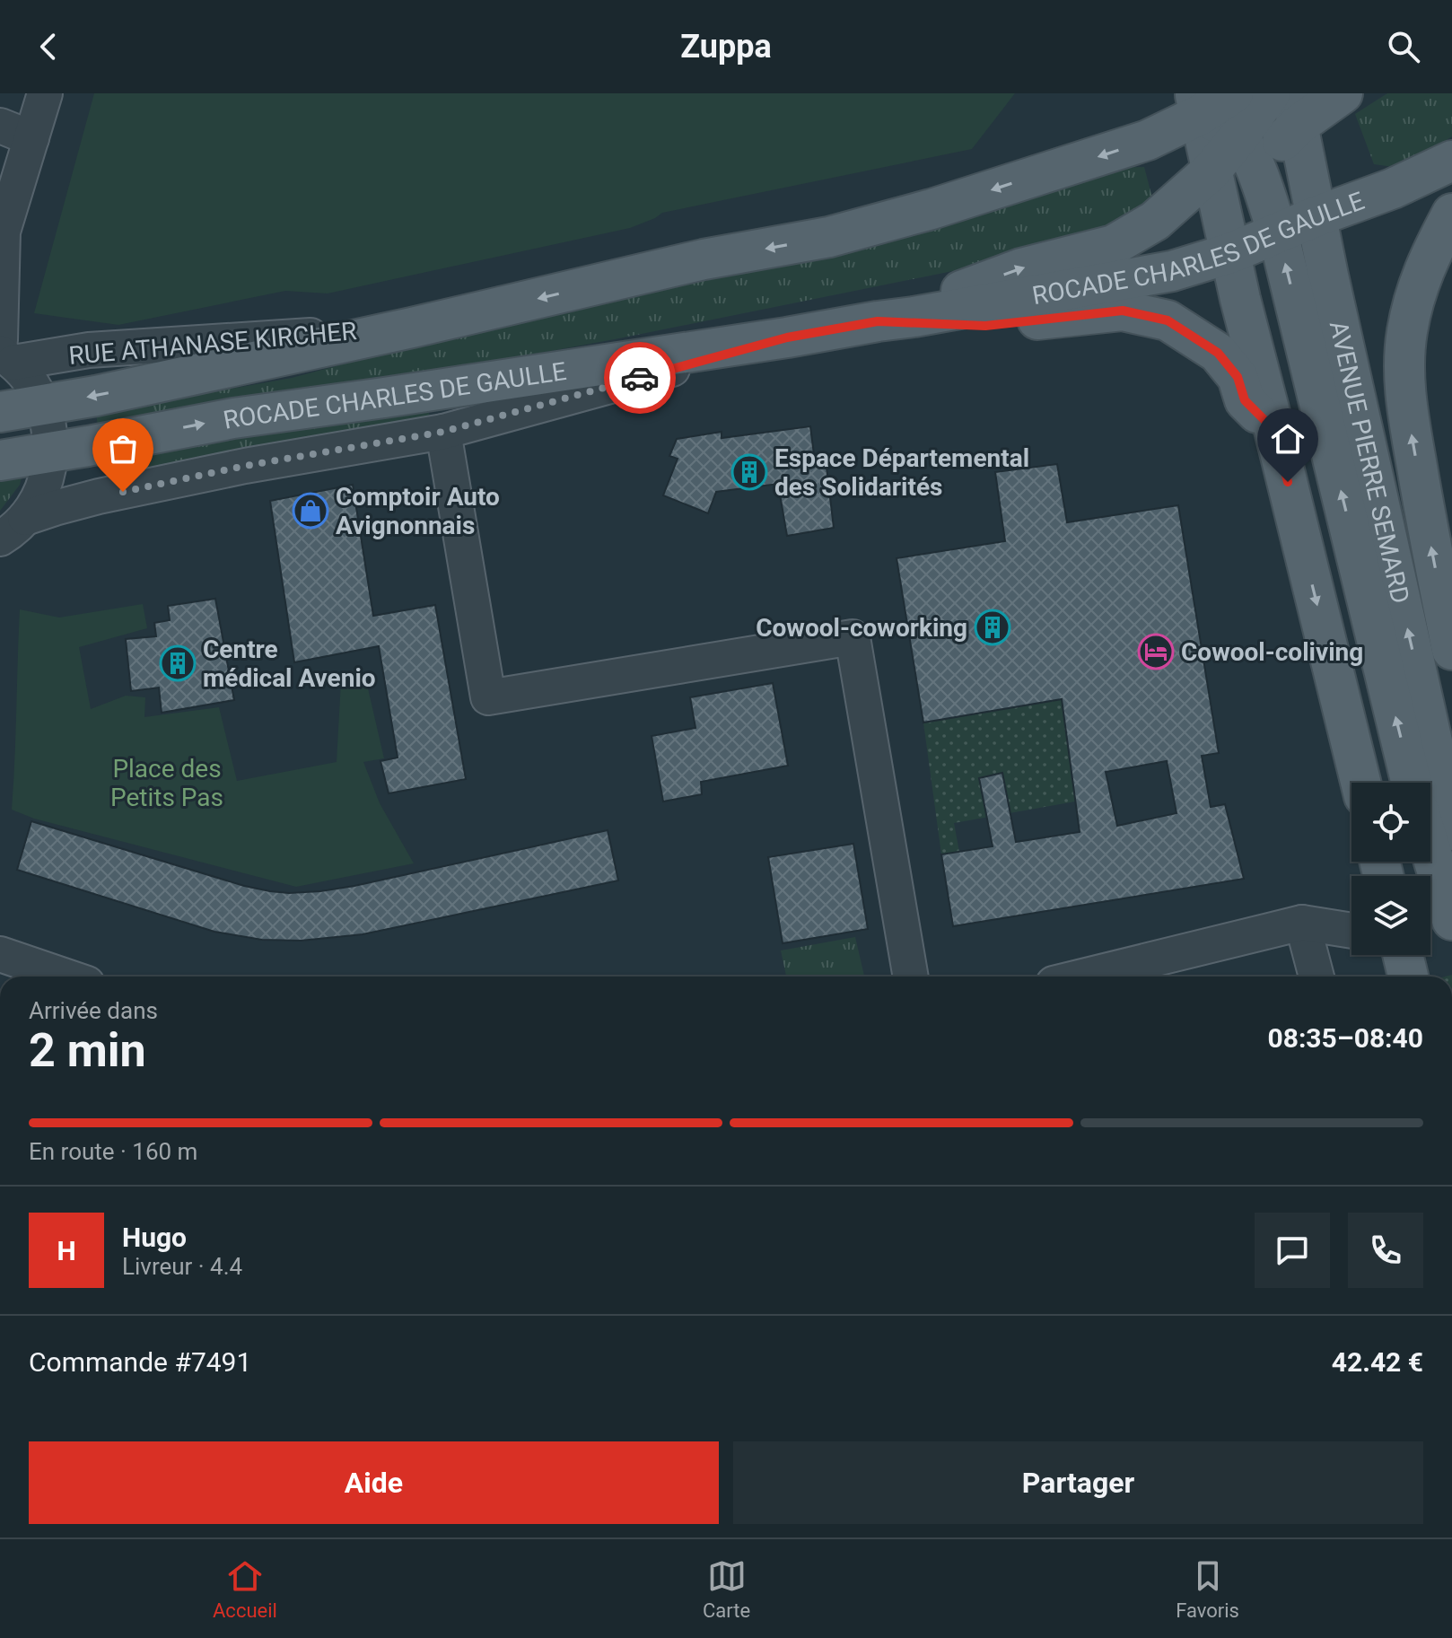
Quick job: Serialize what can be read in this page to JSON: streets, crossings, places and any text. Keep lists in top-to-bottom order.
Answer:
{
  "streets": {
    "main road": ["ROCADE CHARLES DE GAULLE", "AVENUE PIERRE SEMARD"],
    "street": ["RUE ATHANASE KIRCHER"]
  },
  "crossings": [
    ["ROCADE CHARLES DE GAULLE", "RUE ATHANASE KIRCHER"],
    ["ROCADE CHARLES DE GAULLE", "AVENUE PIERRE SEMARD"]
  ],
  "parks": ["Place des Petits Pas"],
  "places": {
    "building": ["Espace Départemental des Solidarités", "Cowool-coworking", "Centre médical Avenio"],
    "shop": ["Comptoir Auto Avignonnais"],
    "hotel": ["Cowool-coliving"]
  },
  "page": {
    "header": "Zuppa",
    "heading": ["2 min", "Arrivée dans", "08:35–08:40"],
    "panel": [
      "Hugo",
      "Livreur · 4.4",
      "Commande #7491",
      "42.42 €"
    ],
    "bar": "En route · 160 m",
    "round": "H",
    "buttons": ["Aide", "Partager"],
    "tabs": ["Accueil", "Carte", "Favoris"]
  }
}
